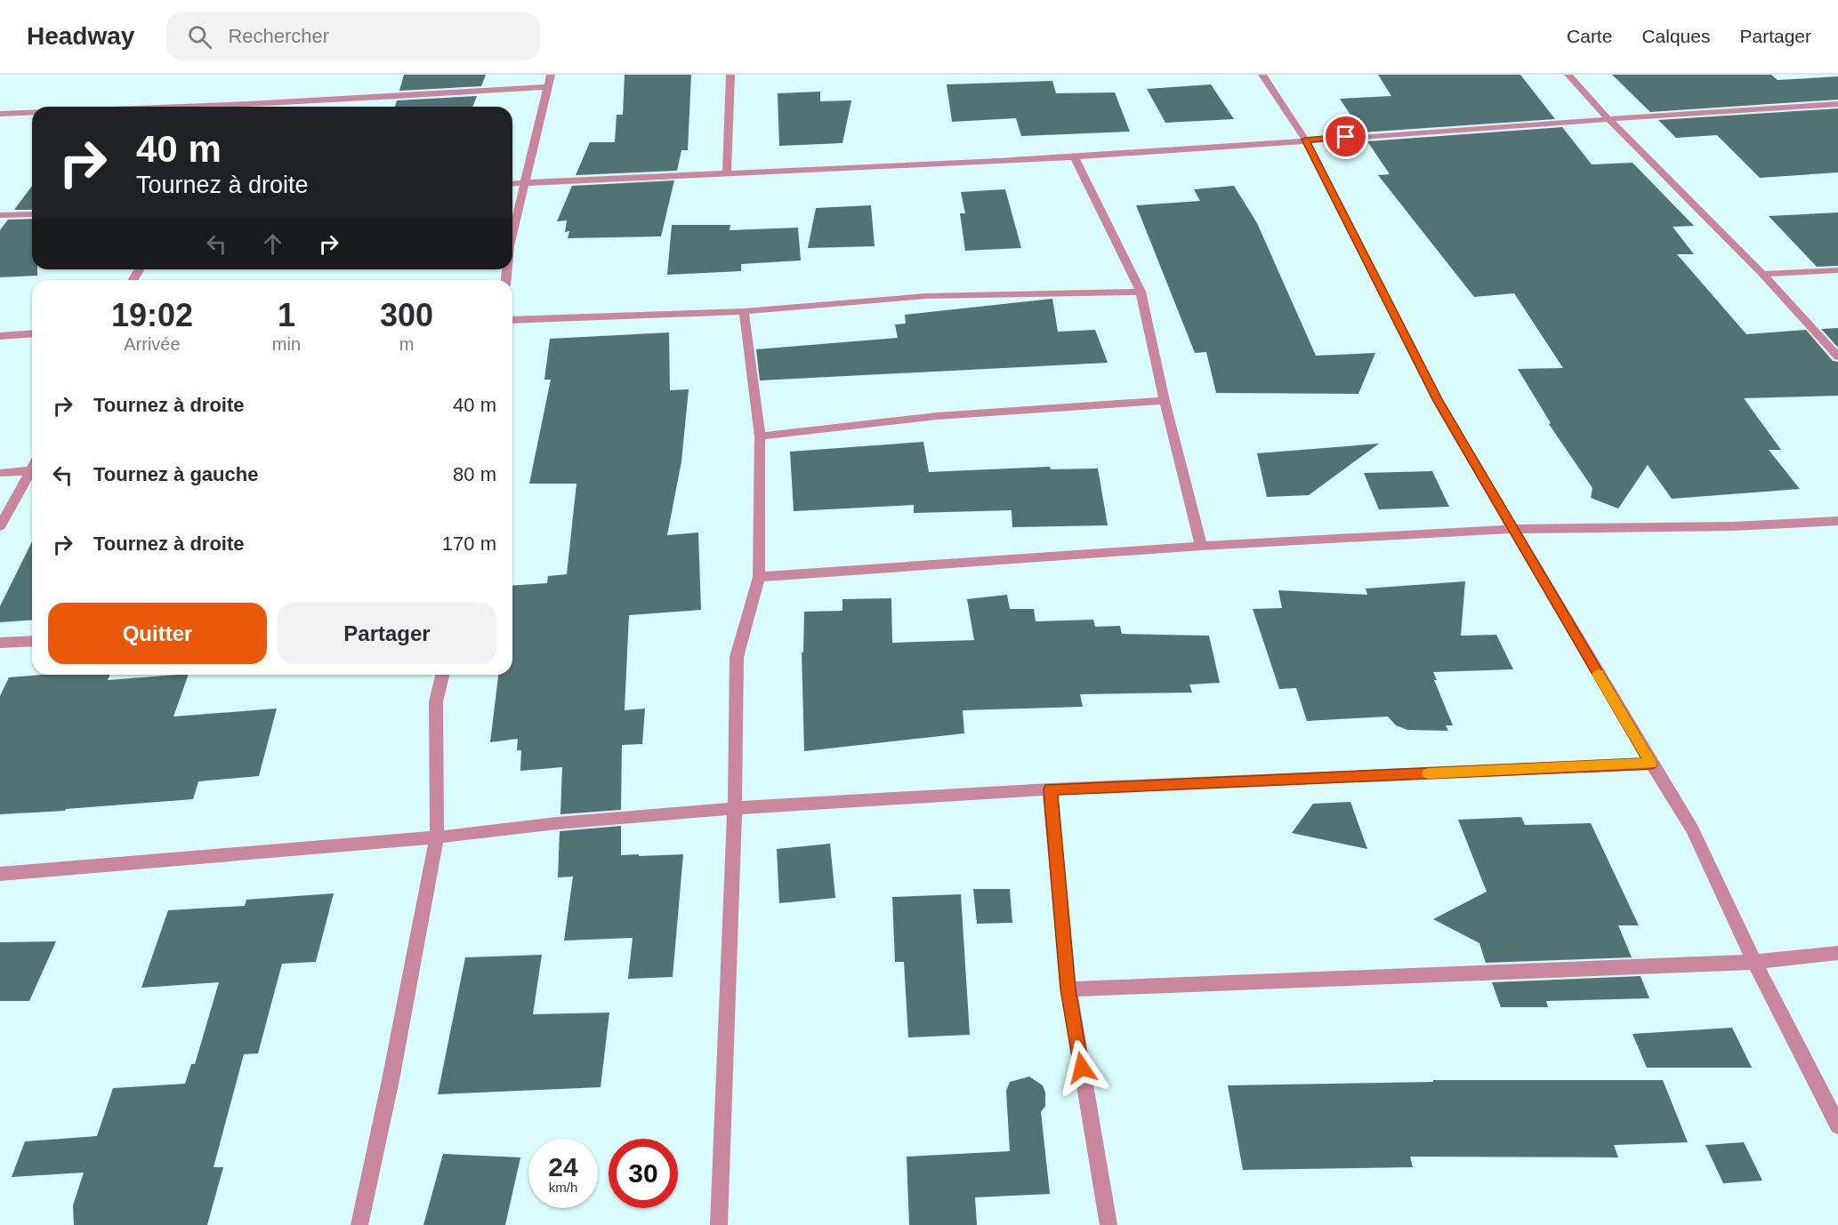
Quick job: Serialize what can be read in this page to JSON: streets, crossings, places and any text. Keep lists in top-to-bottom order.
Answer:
{
  "page": {
    "header": "Headway",
    "search": "Rechercher",
    "nav": ["Carte", "Calques", "Partager"],
    "turn": ["40 m", "Tournez à droite"],
    "eta": [
      "19:02",
      "Arrivée",
      "1",
      "min",
      "300",
      "m"
    ],
    "list": [
      {
        "name": "Tournez à droite",
        "value": "40 m"
      },
      {
        "name": "Tournez à gauche",
        "value": "80 m"
      },
      {
        "name": "Tournez à droite",
        "value": "170 m"
      }
    ],
    "buttons": ["Quitter", "Partager"],
    "speed": "24 km/h",
    "limit": "30"
  }
}
